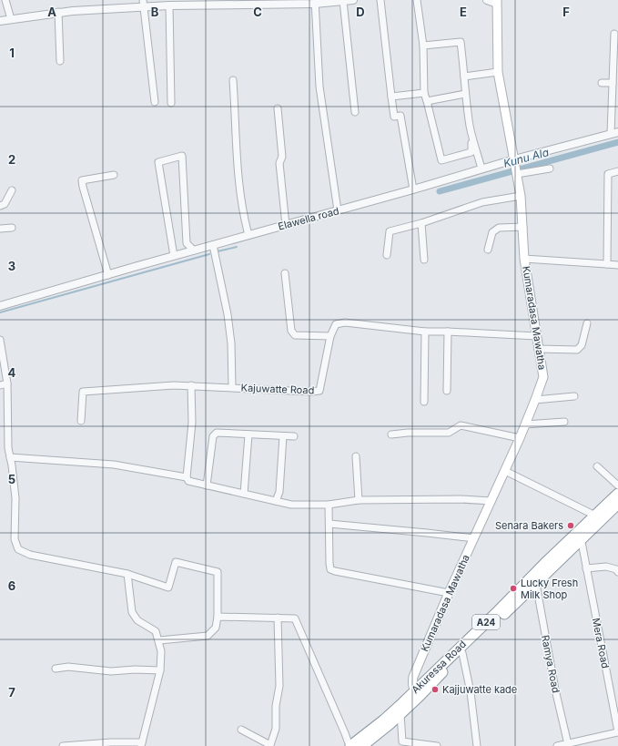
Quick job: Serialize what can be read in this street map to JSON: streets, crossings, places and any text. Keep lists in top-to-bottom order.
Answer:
{
  "streets": {
    "highway": ["A24", "Akuressa Road"],
    "main road": ["Kumaradasa Mawatha"],
    "street": [
      "Elawella road",
      "Kajuwatte Road",
      "Mera Road",
      "Ramya Road"
    ]
  },
  "crossings": [
    ["Elawella road", "Kumaradasa Mawatha"],
    ["Kumaradasa Mawatha", "Kajuwatte Road"],
    ["Kumaradasa Mawatha", "Akuressa Road"],
    ["Mera Road", "Akuressa Road"],
    ["Ramya Road", "Akuressa Road"]
  ],
  "water": ["Kunu Ala"],
  "places": ["Senara Bakers", "Lucky Fresh Milk Shop", "Kajjuwatte kade"],
  "grid": {
    "columns": [
      "A",
      "B",
      "C",
      "D",
      "E",
      "F"
    ],
    "rows": [
      "1",
      "2",
      "3",
      "4",
      "5",
      "6",
      "7"
    ]
  }
}
